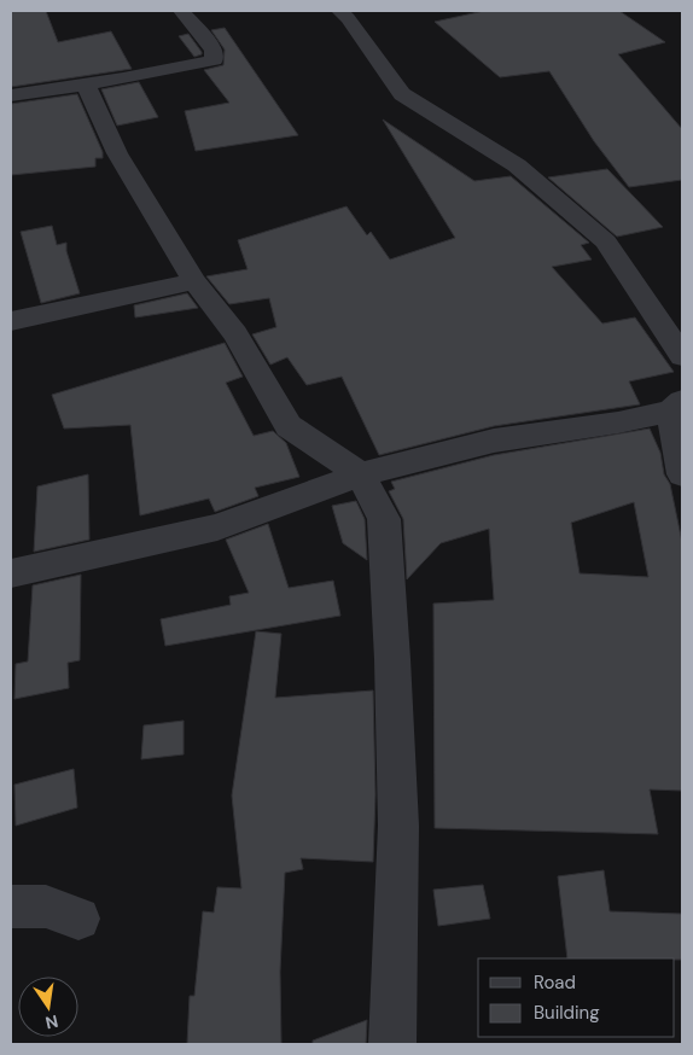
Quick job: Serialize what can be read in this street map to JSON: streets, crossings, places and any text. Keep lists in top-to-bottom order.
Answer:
{
  "legend": ["Road", "Building"],
  "north": "bottom"
}
